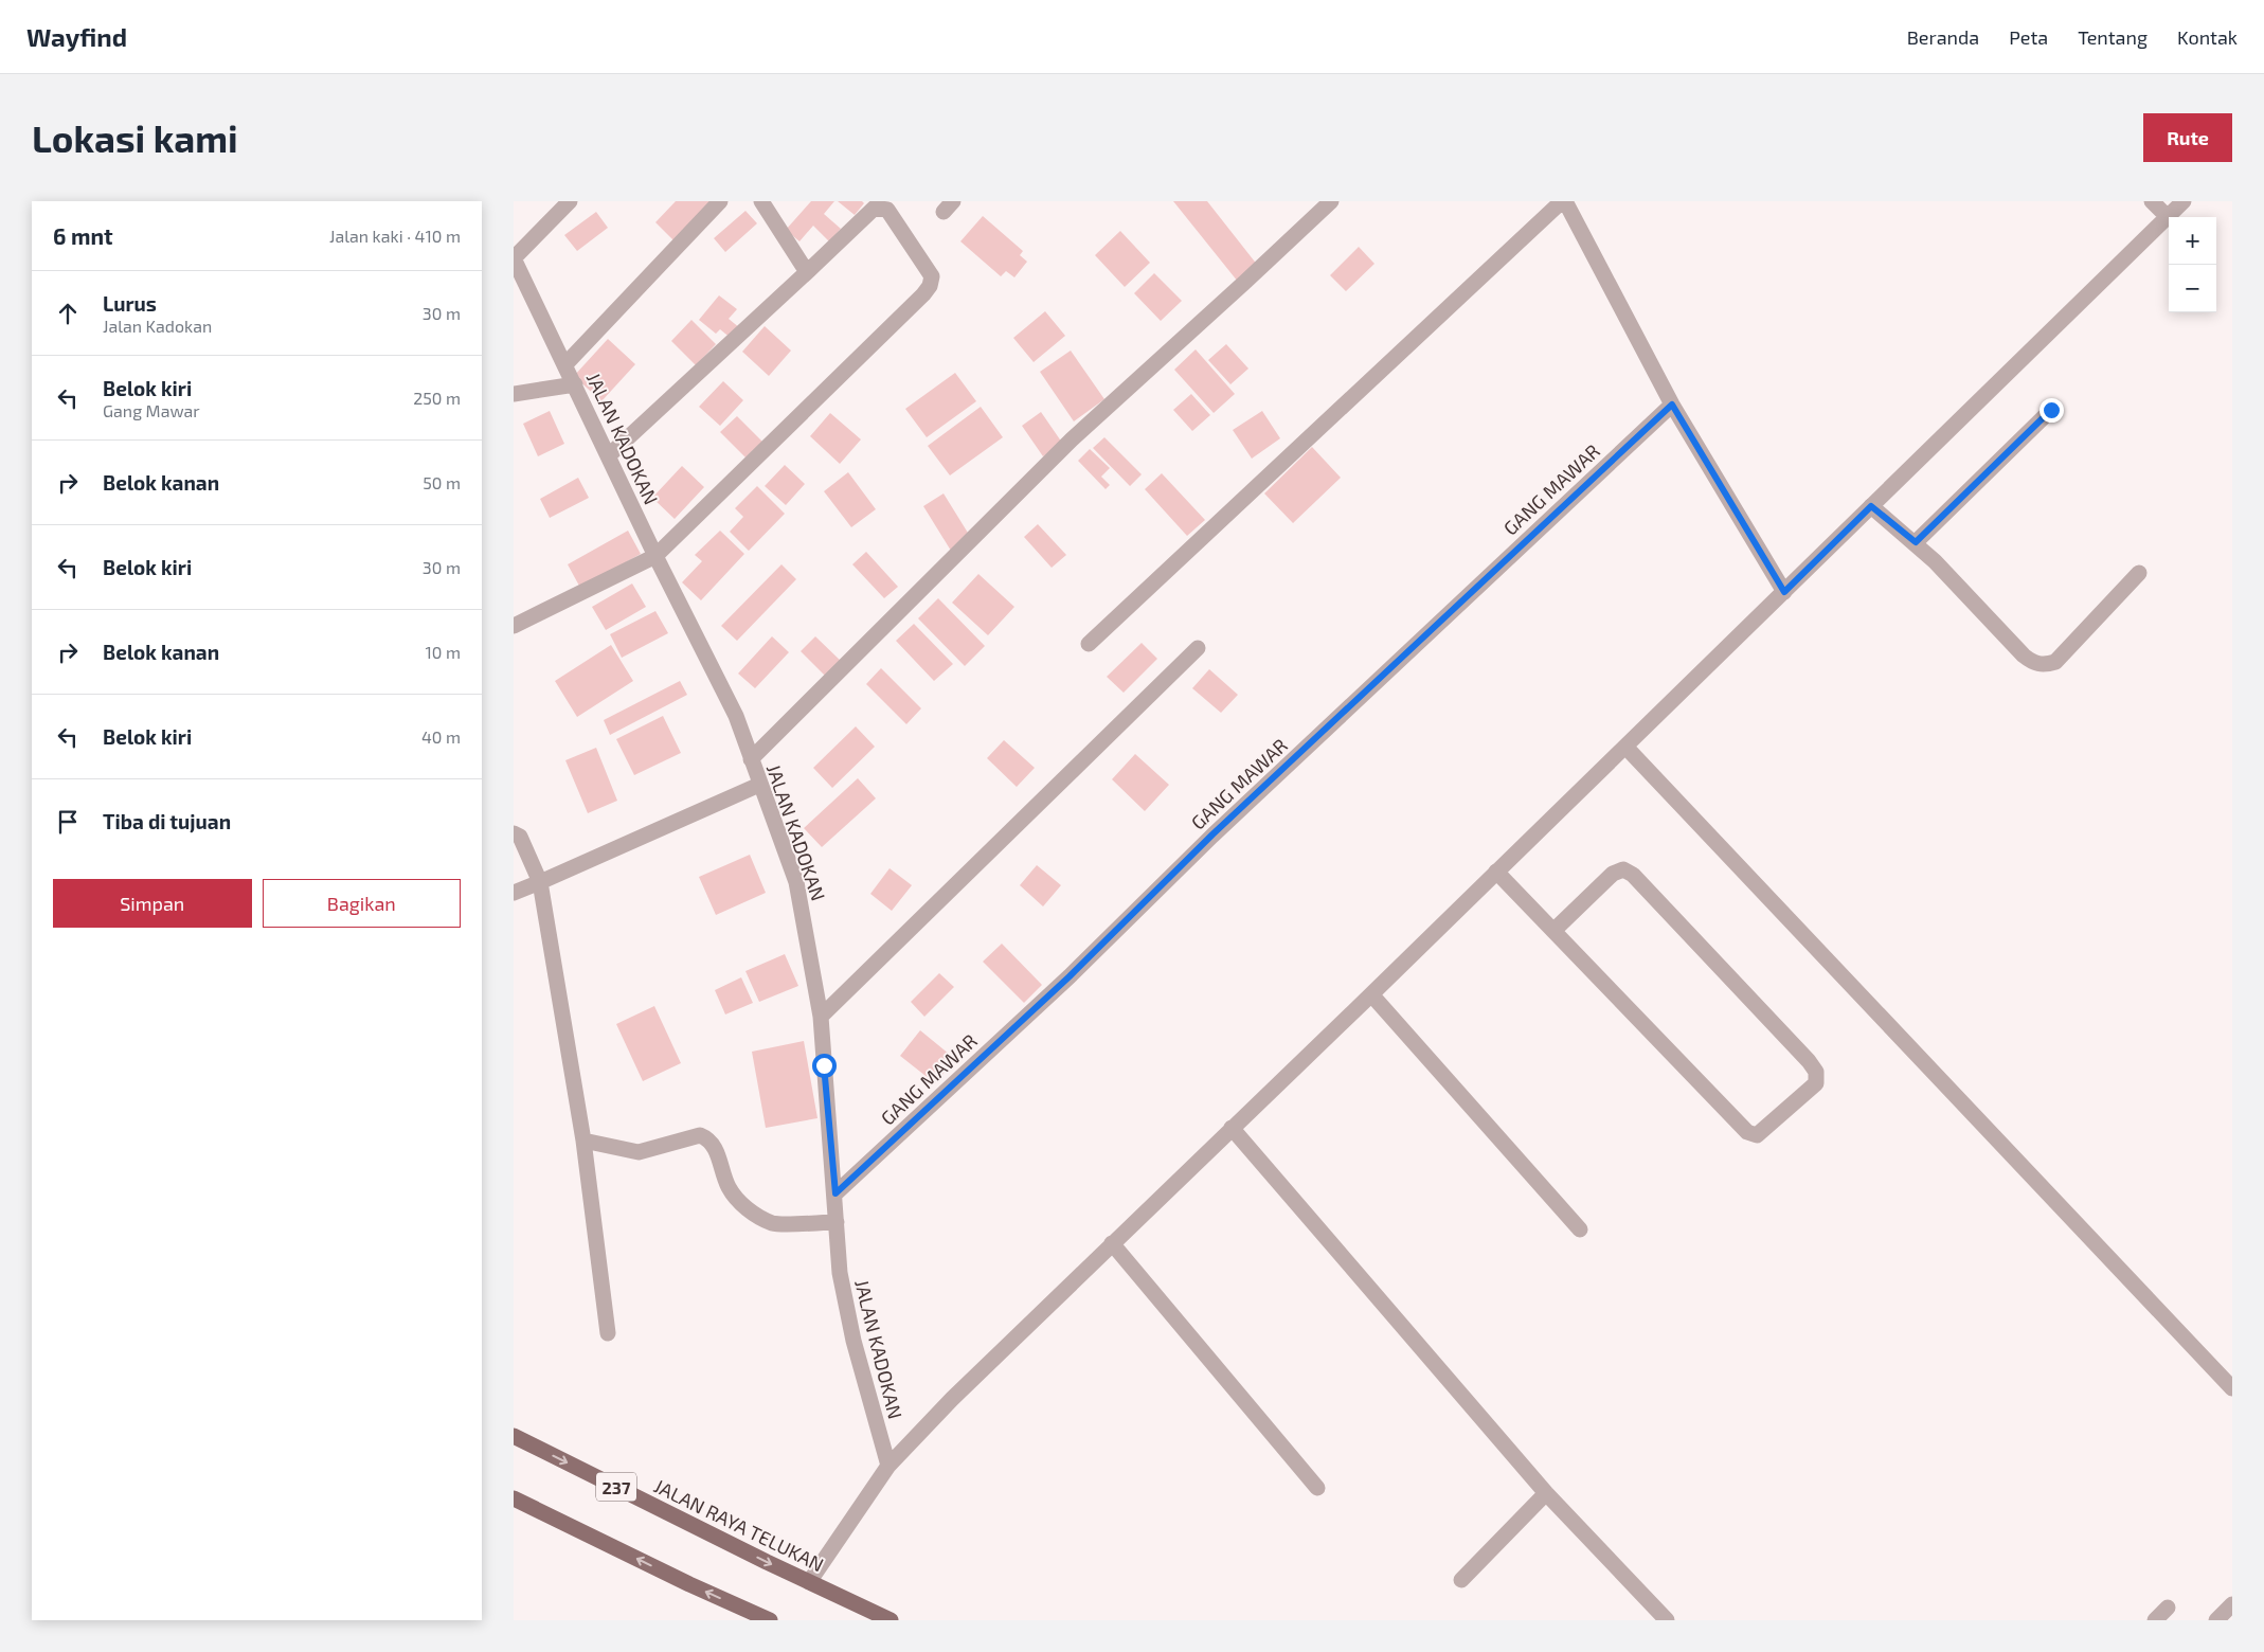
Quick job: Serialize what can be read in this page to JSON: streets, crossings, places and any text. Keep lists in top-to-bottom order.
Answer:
{
  "streets": {
    "main road": ["237", "JALAN RAYA TELUKAN"],
    "street": ["JALAN KADOKAN", "GANG MAWAR"]
  },
  "crossings": [
    ["JALAN KADOKAN", "GANG MAWAR"]
  ],
  "page": {
    "header": "Wayfind",
    "nav": [
      "Beranda",
      "Peta",
      "Tentang",
      "Kontak"
    ],
    "buttons": [
      "Rute",
      ["Simpan", "Bagikan"]
    ],
    "title": "Lokasi kami",
    "heading": ["6 mnt", "Jalan kaki · 410 m"],
    "map_buttons": ["+", "−"],
    "list": [
      ["Lurus", "Jalan Kadokan", "30 m"],
      ["Belok kiri", "Gang Mawar", "250 m"],
      ["Belok kanan", "50 m"],
      ["Belok kiri", "30 m"],
      ["Belok kanan", "10 m"],
      ["Belok kiri", "40 m"],
      "Tiba di tujuan"
    ]
  }
}
